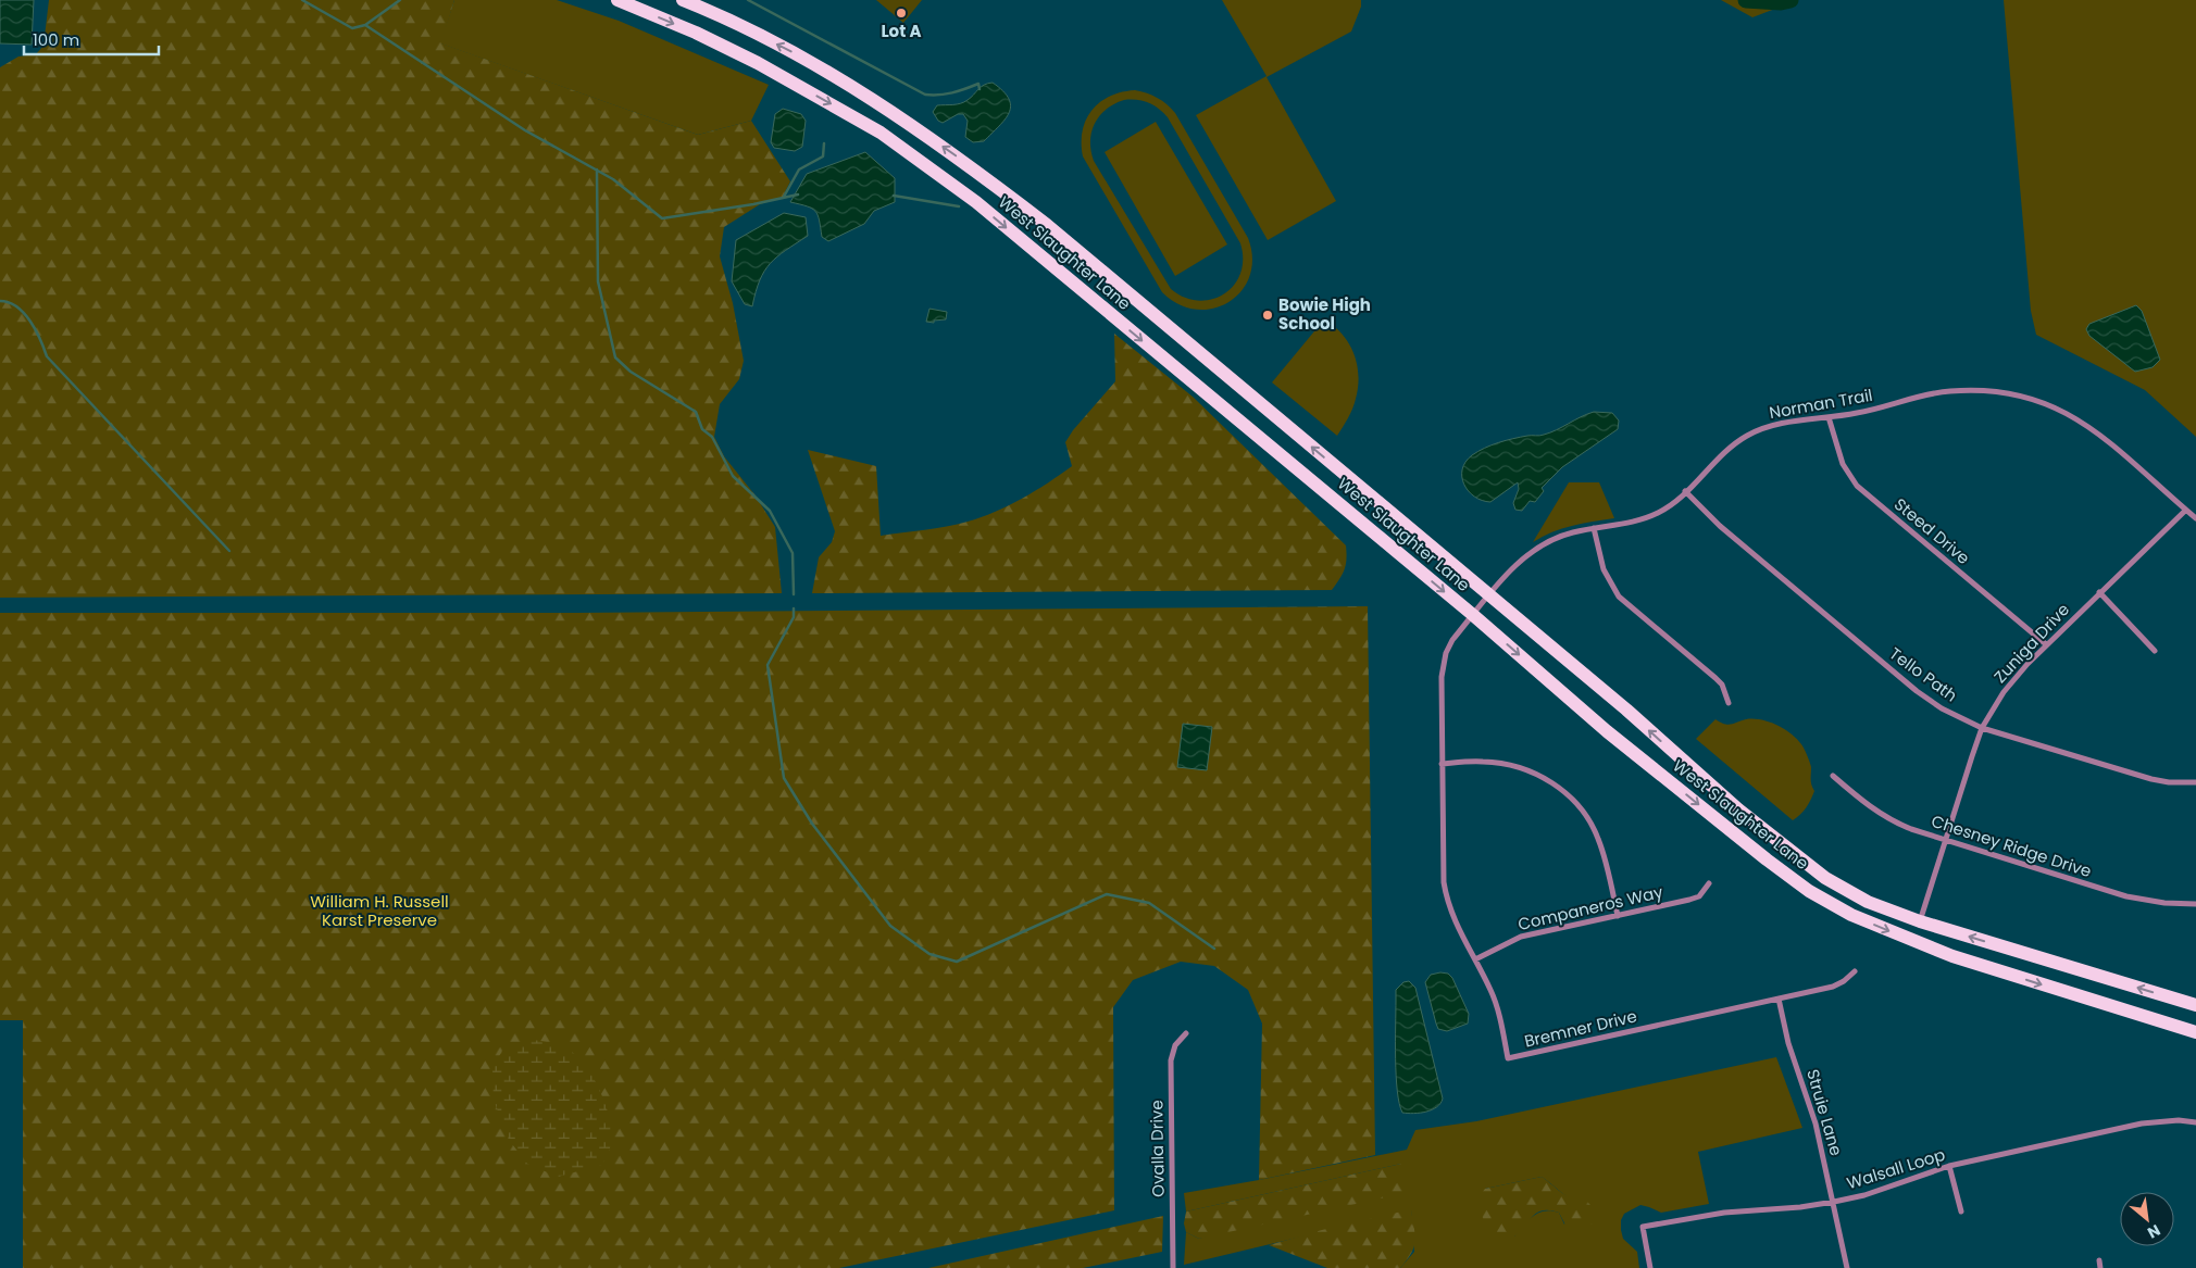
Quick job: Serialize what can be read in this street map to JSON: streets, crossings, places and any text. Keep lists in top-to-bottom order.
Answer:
{
  "streets": {
    "main road": ["West Slaughter Lane"],
    "street": [
      "Norman Trail",
      "Steed Drive",
      "Zuniga Drive",
      "Tello Path",
      "Chesney Ridge Drive",
      "Companeros Way",
      "Bremner Drive",
      "Struie Lane",
      "Ovalla Drive",
      "Walsall Loop"
    ]
  },
  "crossings": [
    ["West Slaughter Lane", "Norman Trail"],
    ["West Slaughter Lane", "Zuniga Drive"],
    ["West Slaughter Lane", "Bremner Drive"],
    ["Norman Trail", "Steed Drive"],
    ["Norman Trail", "Zuniga Drive"],
    ["Norman Trail", "Tello Path"],
    ["Norman Trail", "Bremner Drive"],
    ["Steed Drive", "Zuniga Drive"],
    ["Zuniga Drive", "Tello Path"],
    ["Zuniga Drive", "Chesney Ridge Drive"],
    ["Companeros Way", "Bremner Drive"],
    ["Bremner Drive", "Struie Lane"],
    ["Struie Lane", "Walsall Loop"]
  ],
  "parks": ["William H. Russell Karst Preserve"],
  "places": ["Lot A", "Bowie High School"],
  "scale_bar": "100 m",
  "north": "bottom right"
}
